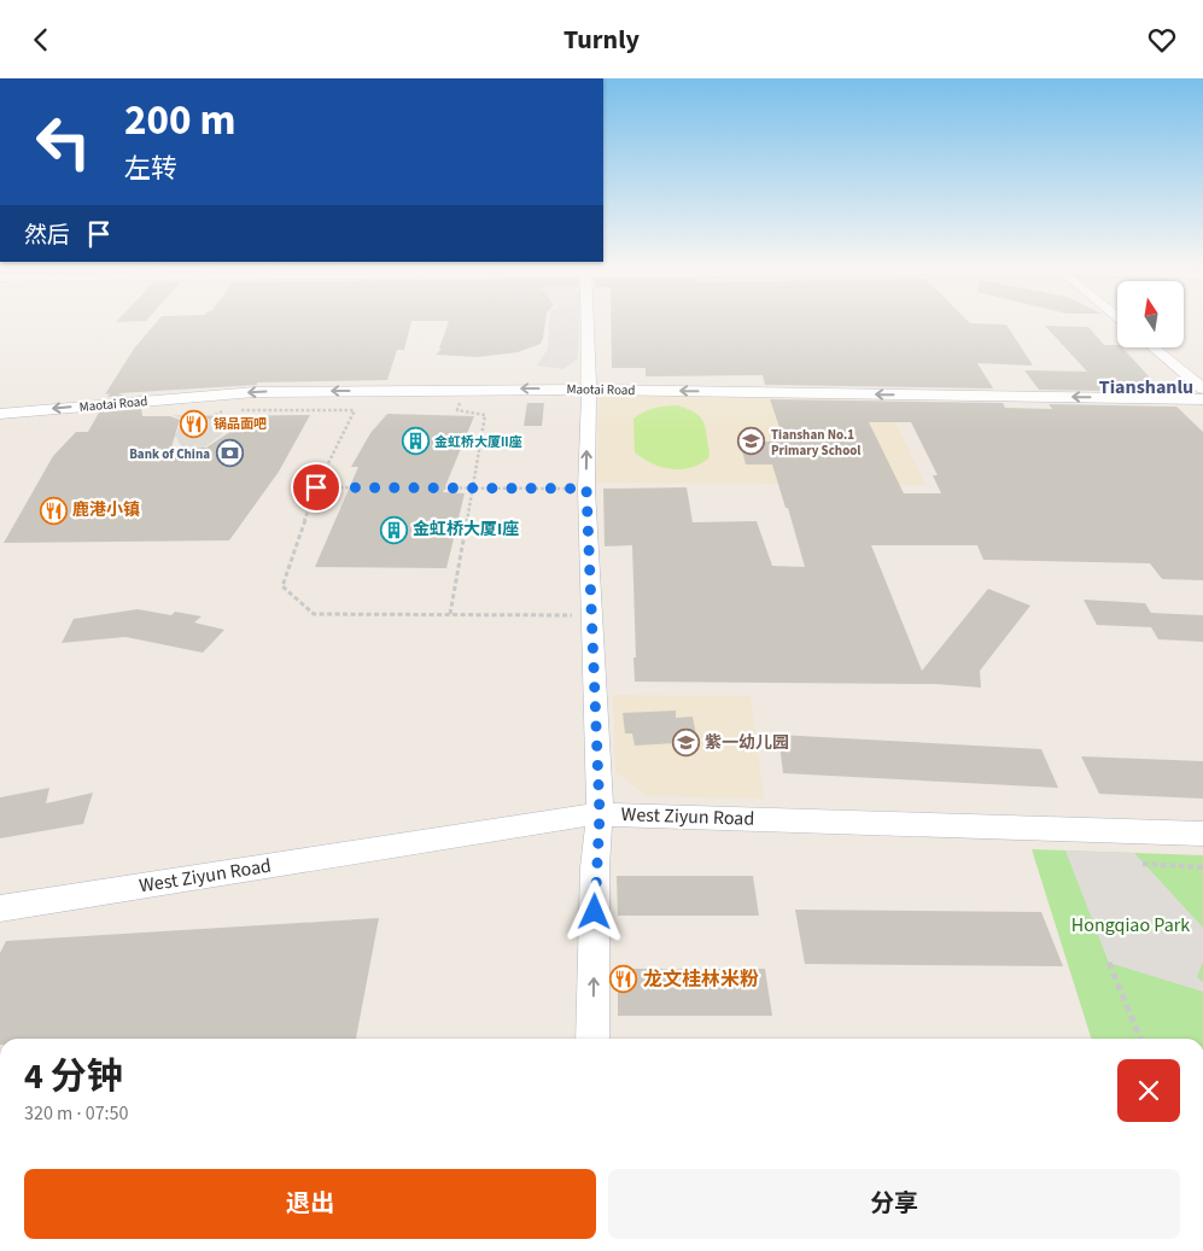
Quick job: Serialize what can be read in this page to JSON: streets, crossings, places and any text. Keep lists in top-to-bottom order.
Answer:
{
  "streets": {
    "street": ["Maotai Road", "West Ziyun Road"]
  },
  "one_way": ["Maotai Road"],
  "districts": ["Tianshanlu"],
  "parks": ["Hongqiao Park"],
  "places": {
    "restaurant": ["锅品面吧", "鹿港小镇", "龙文桂林米粉"],
    "building": ["金虹桥大厦II座", "金虹桥大厦I座"],
    "school or university": ["Tianshan No.1 Primary School", "紫一幼儿园"],
    "bank": ["Bank of China"]
  },
  "north": "top",
  "page": {
    "header": "Turnly",
    "turn": ["200 m", "左转"],
    "then": "然后",
    "heading": ["4 分钟", "320 m · 07:50"],
    "buttons": ["退出", "分享"]
  }
}
